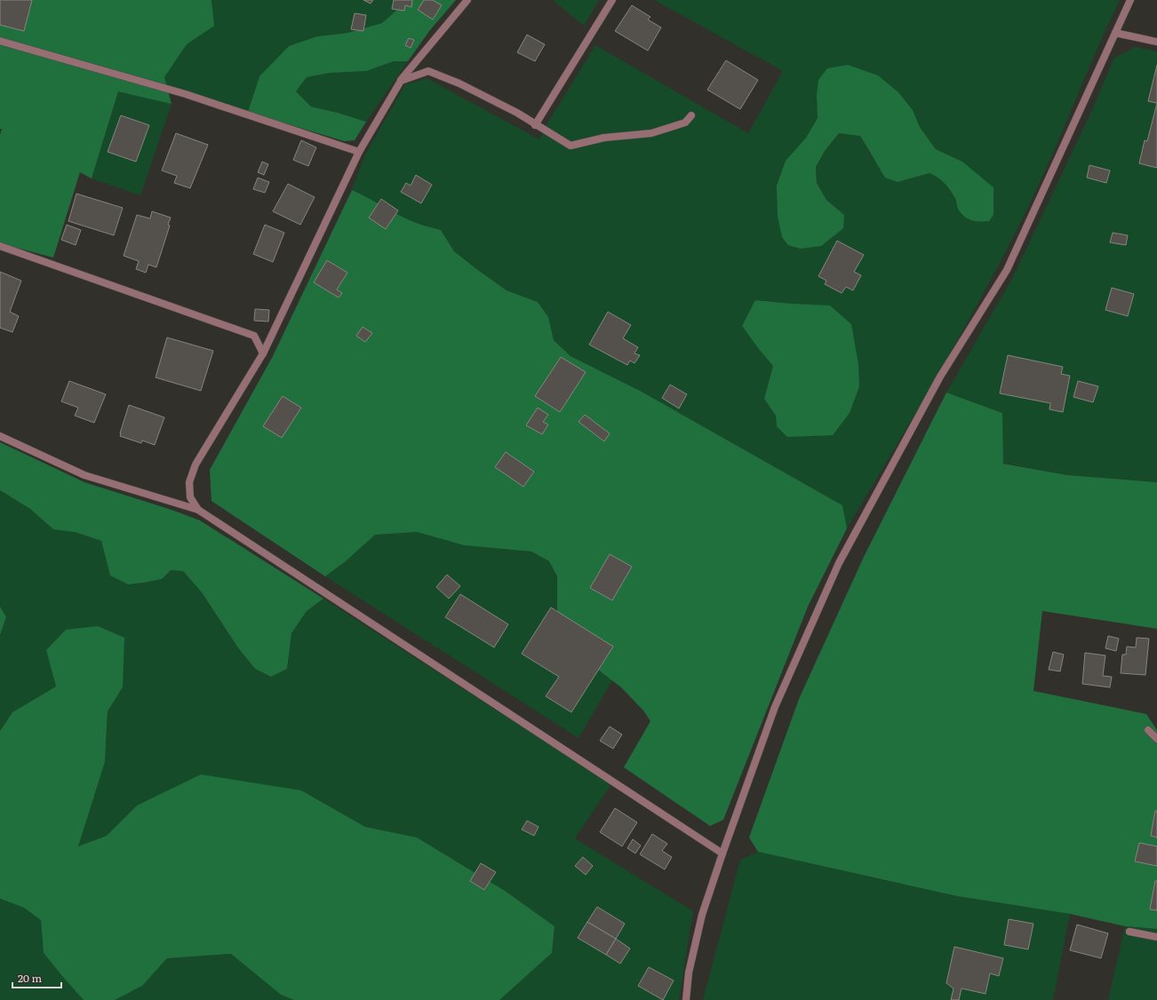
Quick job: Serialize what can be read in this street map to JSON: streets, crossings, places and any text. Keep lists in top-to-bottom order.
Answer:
{
  "scale_bar": "20 m"
}
